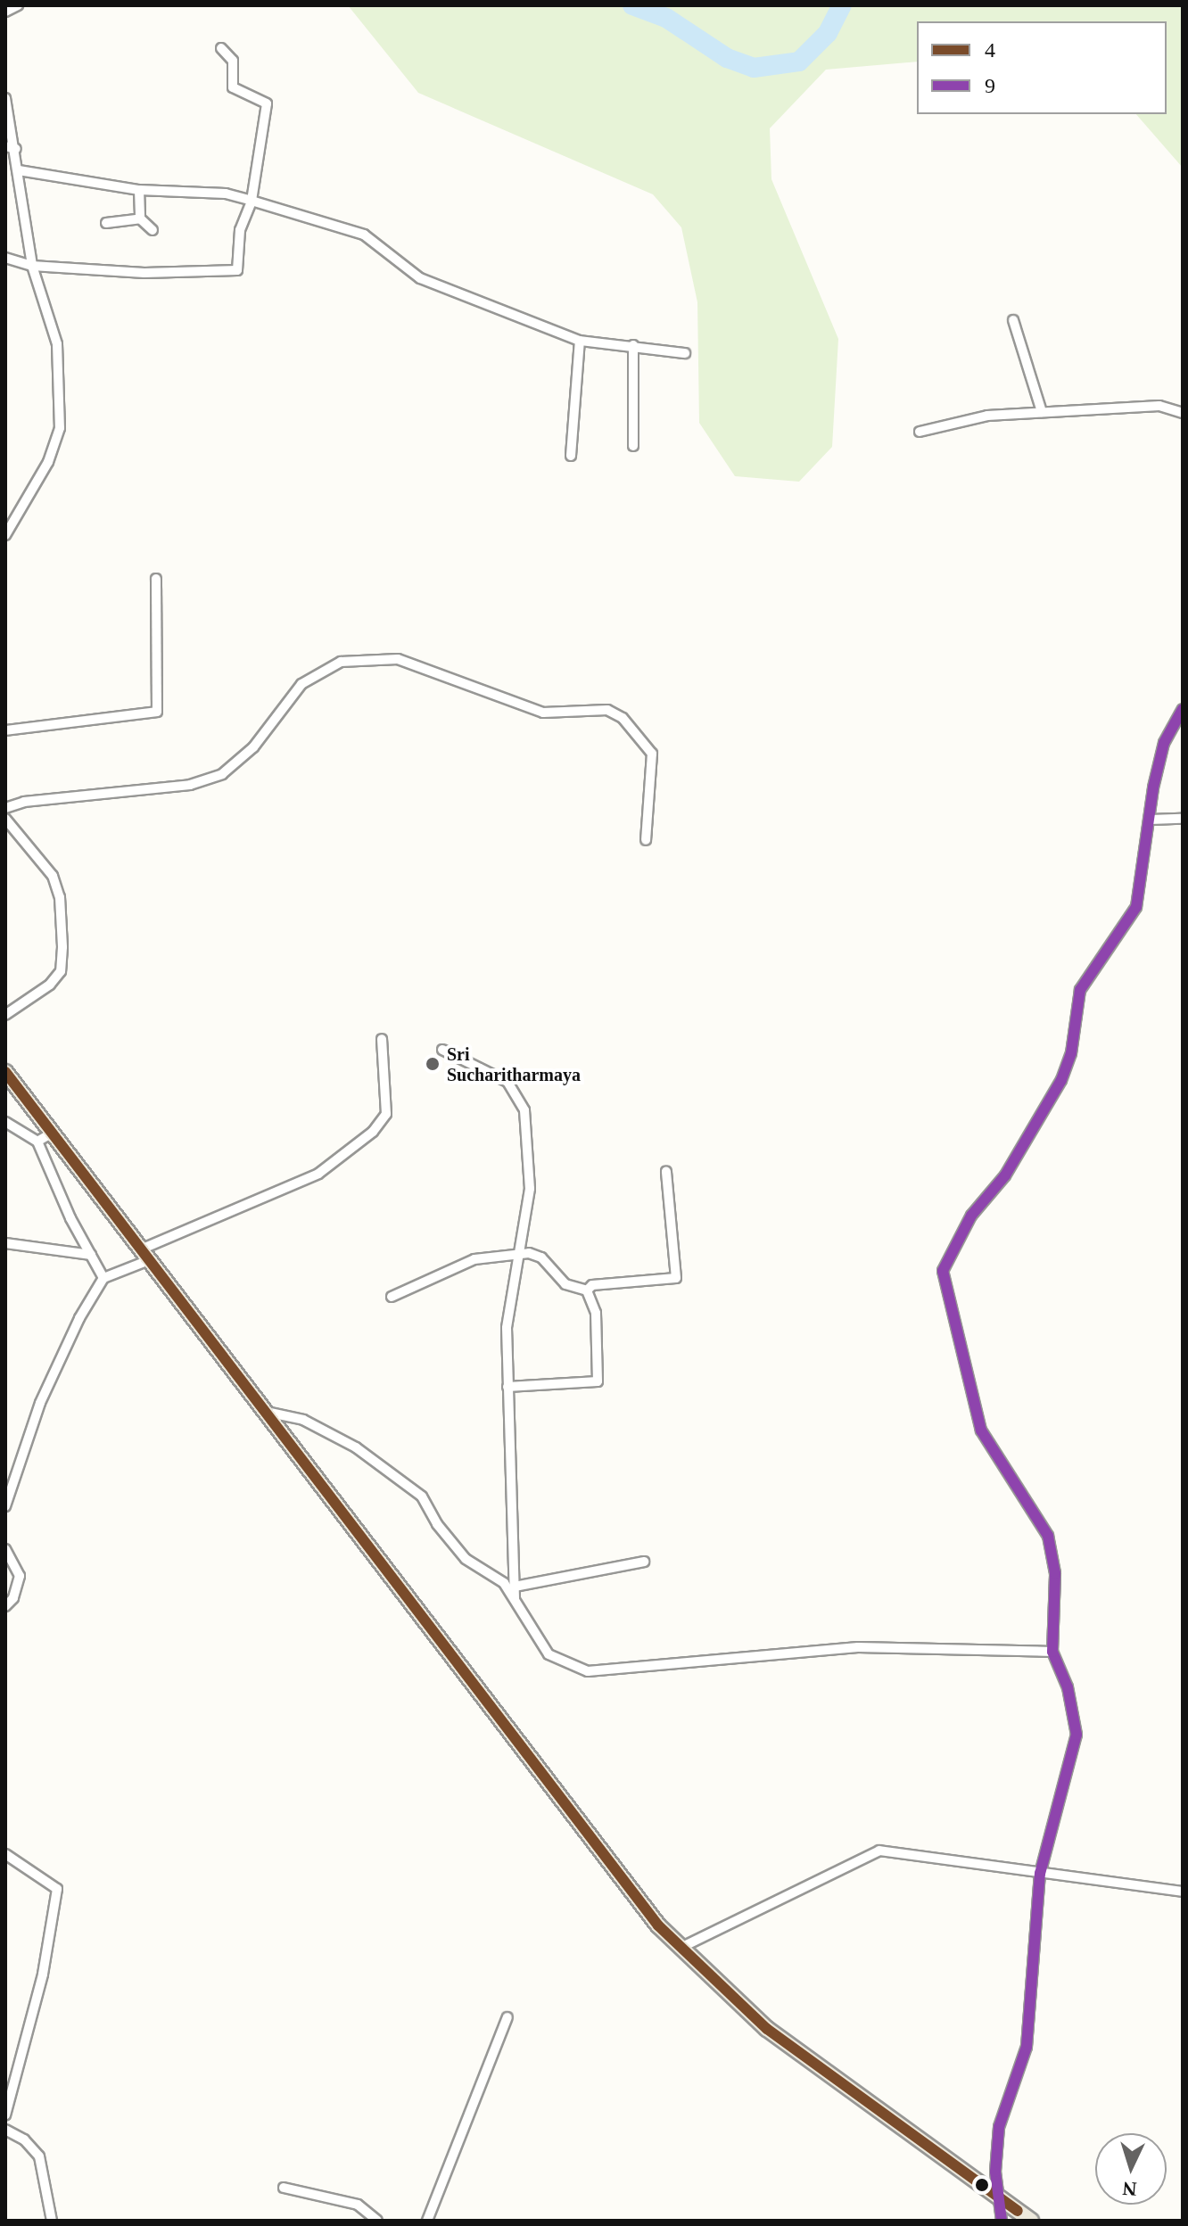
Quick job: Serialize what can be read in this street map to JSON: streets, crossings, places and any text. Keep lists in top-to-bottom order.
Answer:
{
  "places": ["Sri Sucharitharmaya"],
  "lines": ["transit line 9", "transit line 4"],
  "legend": ["4", "9"],
  "north": "bottom"
}
